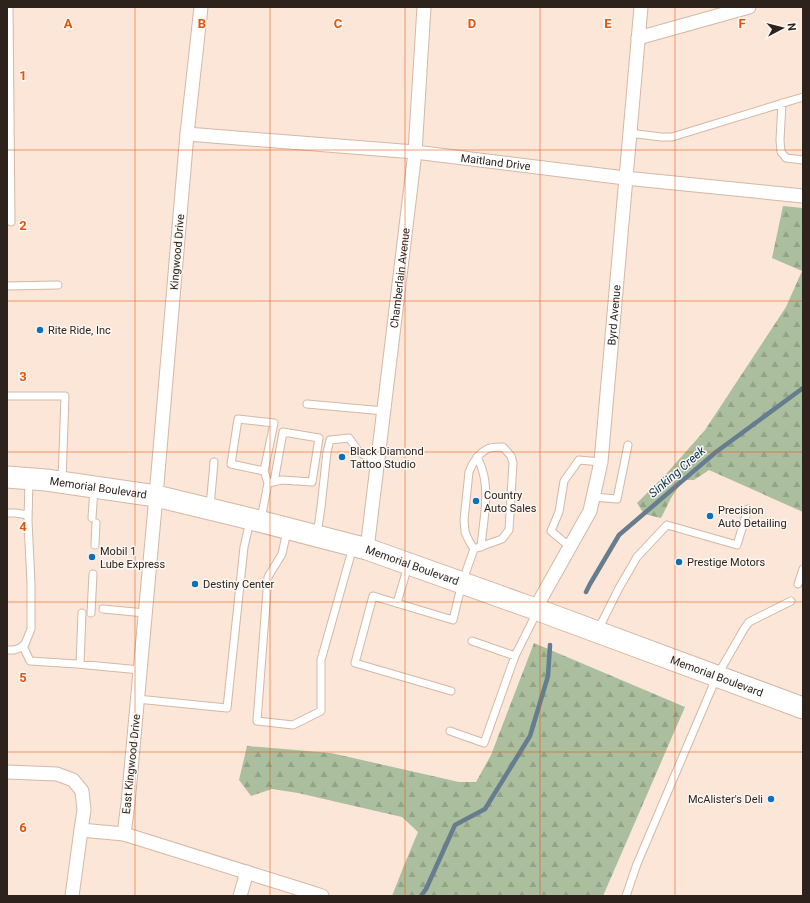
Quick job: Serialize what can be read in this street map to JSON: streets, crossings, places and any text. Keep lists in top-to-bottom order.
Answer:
{
  "streets": {
    "main road": ["Memorial Boulevard"],
    "street": [
      "Maitland Drive",
      "Kingwood Drive",
      "Chamberlain Avenue",
      "Byrd Avenue",
      "East Kingwood Drive"
    ]
  },
  "crossings": [
    ["Maitland Drive", "Kingwood Drive"],
    ["Maitland Drive", "Chamberlain Avenue"],
    ["Maitland Drive", "Byrd Avenue"],
    ["Kingwood Drive", "Memorial Boulevard"],
    ["Kingwood Drive", "East Kingwood Drive"],
    ["Chamberlain Avenue", "Memorial Boulevard"],
    ["Byrd Avenue", "Memorial Boulevard"],
    ["Memorial Boulevard", "East Kingwood Drive"]
  ],
  "water": ["Sinking Creek"],
  "places": [
    "Rite Ride, Inc",
    "Black Diamond Tattoo Studio",
    "Country Auto Sales",
    "Precision Auto Detailing",
    "Mobil 1 Lube Express",
    "Prestige Motors",
    "Destiny Center",
    "McAlister's Deli"
  ],
  "north": "right",
  "grid": {
    "columns": [
      "A",
      "B",
      "C",
      "D",
      "E",
      "F"
    ],
    "rows": [
      "1",
      "2",
      "3",
      "4",
      "5",
      "6"
    ]
  }
}
